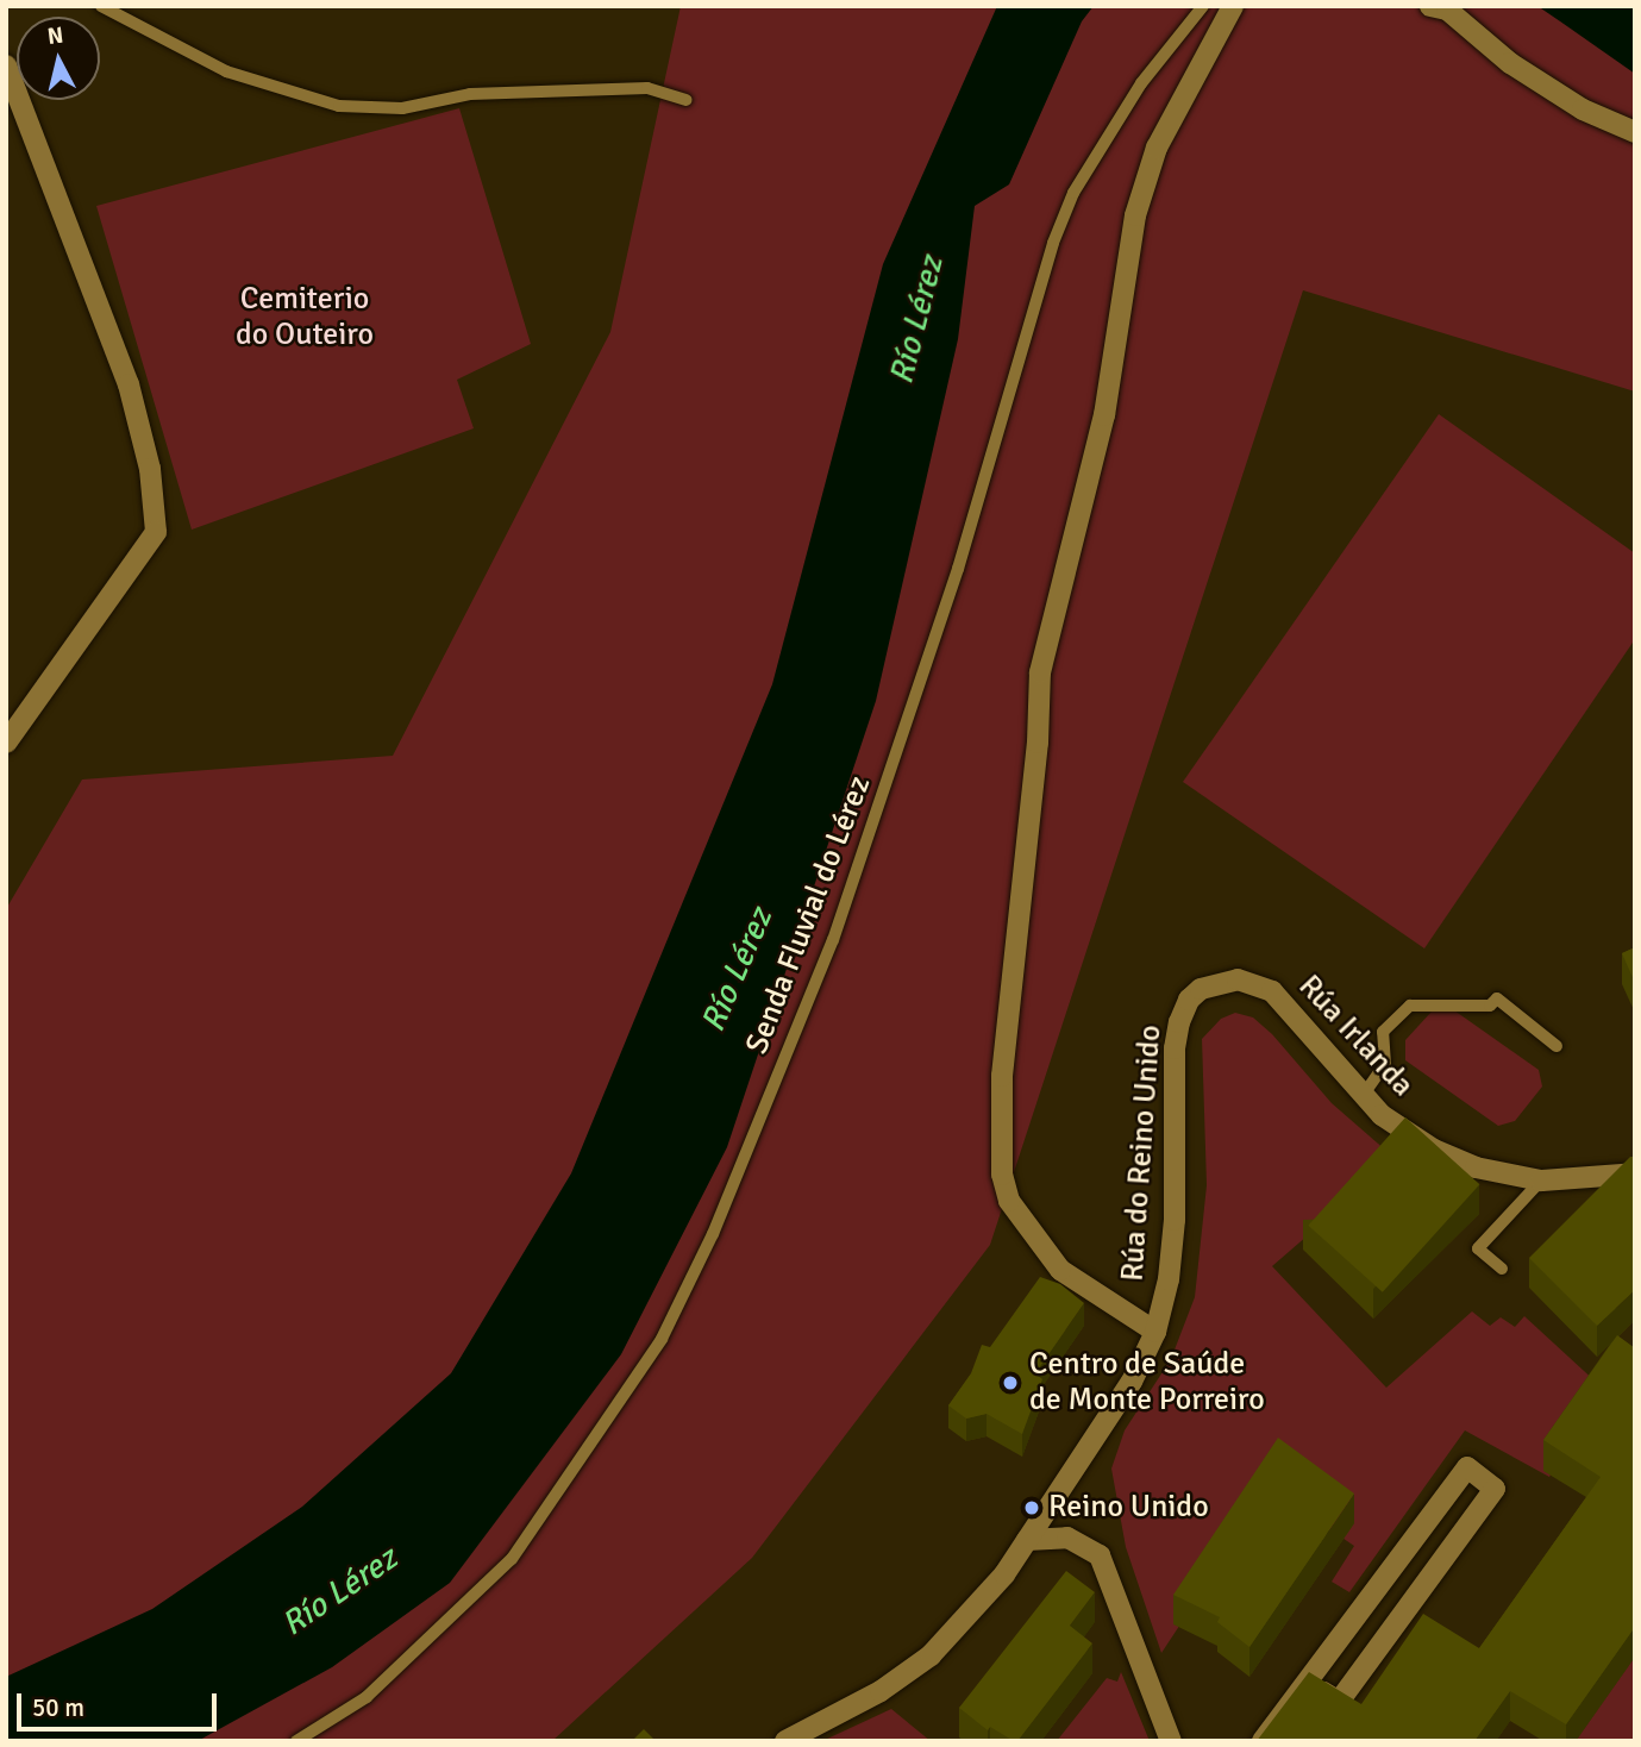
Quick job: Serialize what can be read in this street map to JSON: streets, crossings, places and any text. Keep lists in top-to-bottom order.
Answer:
{
  "streets": {
    "street": ["Rúa Irlanda", "Rúa do Reino Unido"],
    "lane": ["Senda Fluvial do Lérez"]
  },
  "crossings": [
    ["Rúa Irlanda", "Rúa do Reino Unido"]
  ],
  "water": ["Río Lérez"],
  "parks": ["Cemiterio do Outeiro"],
  "places": ["Centro de Saúde de Monte Porreiro", "Reino Unido"],
  "scale_bar": "50 m",
  "north": "top"
}
